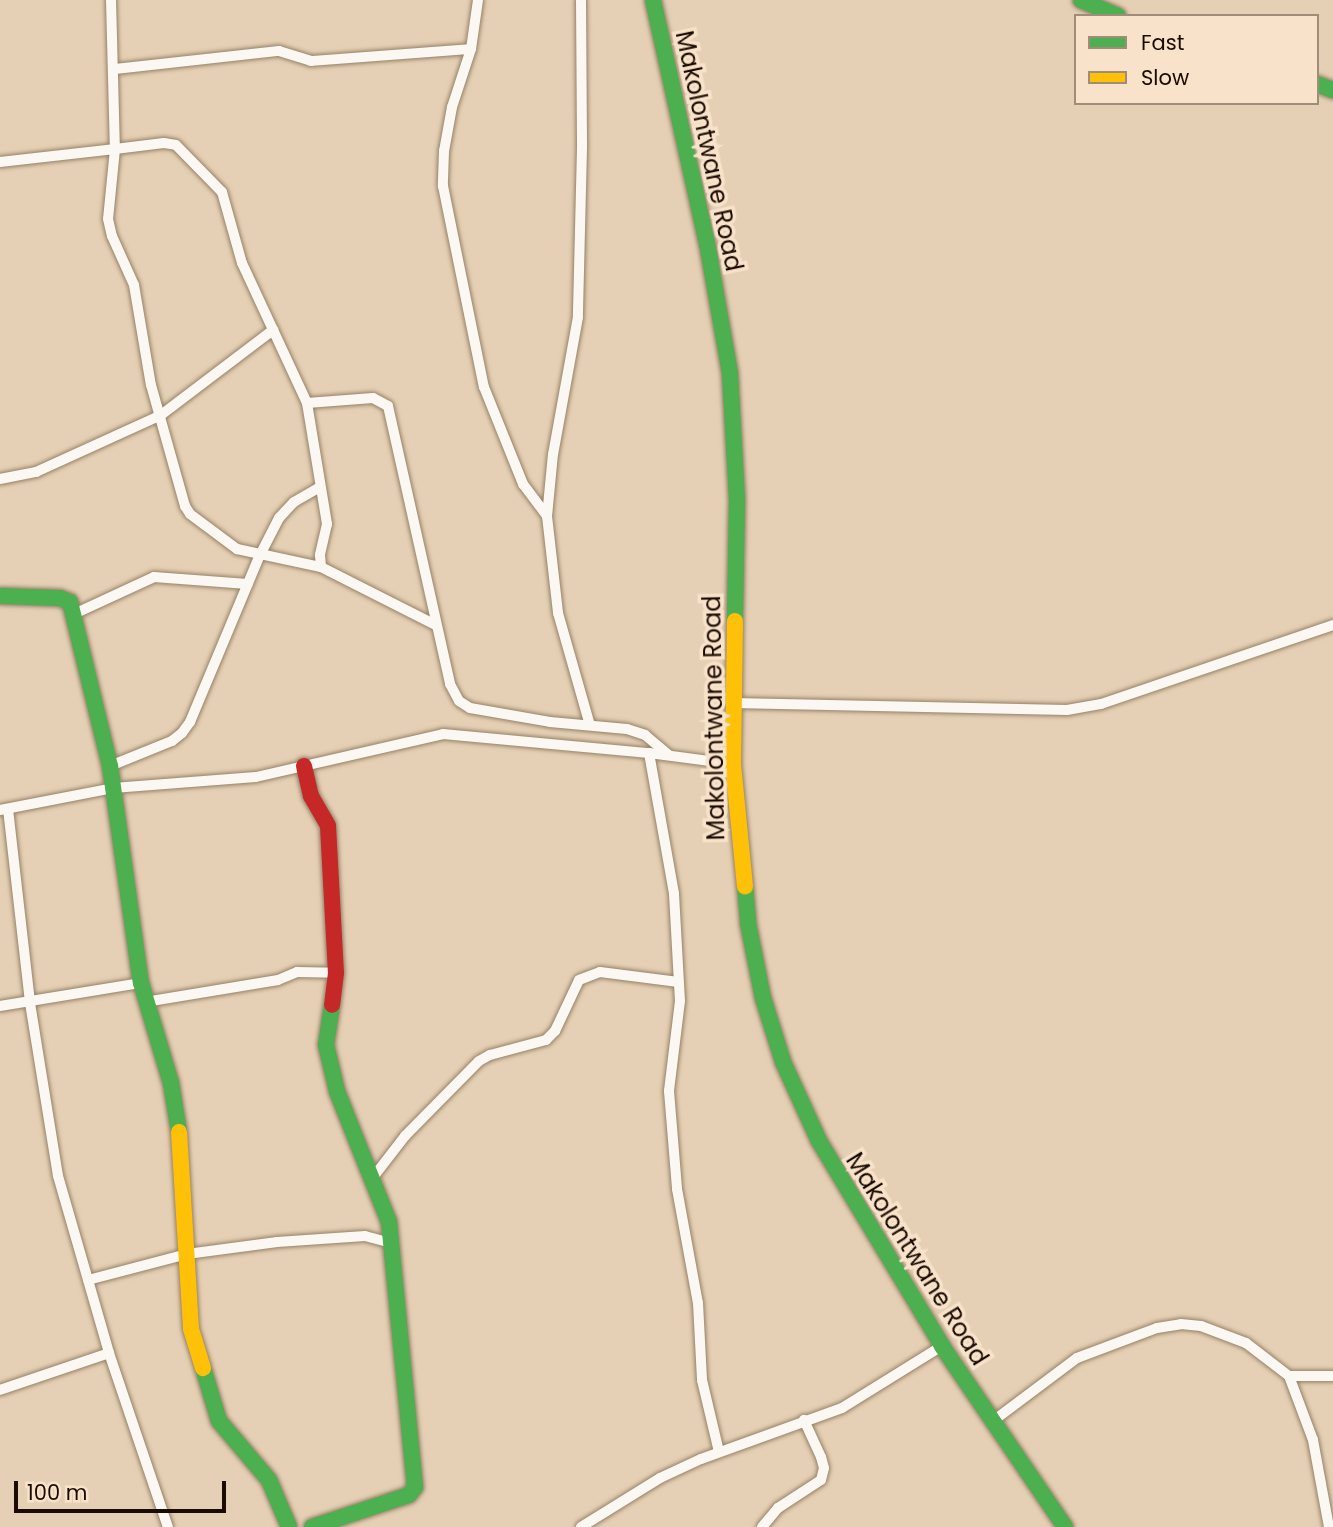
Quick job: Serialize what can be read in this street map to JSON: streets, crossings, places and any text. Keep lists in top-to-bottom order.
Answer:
{
  "streets": {
    "street": ["Makolontwane Road"]
  },
  "legend": ["Fast", "Slow"],
  "scale_bar": "100 m"
}
